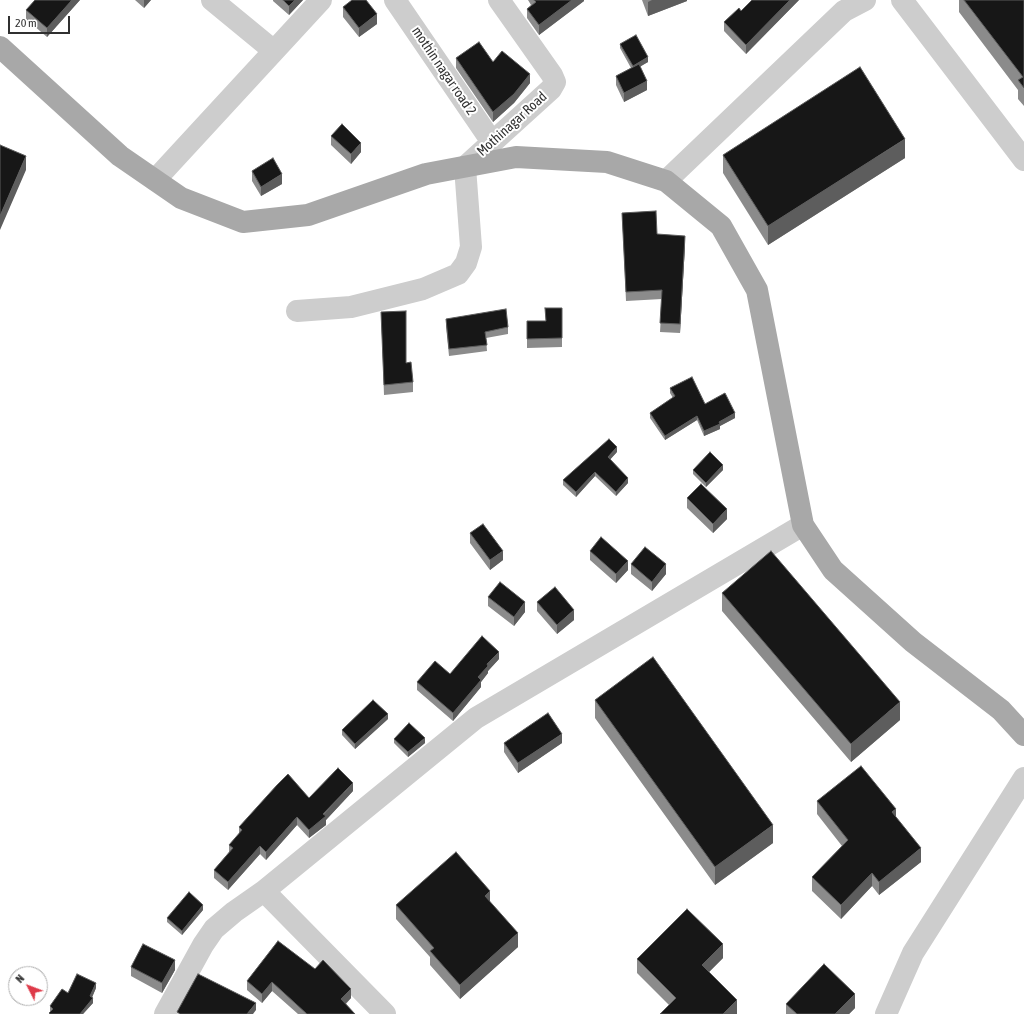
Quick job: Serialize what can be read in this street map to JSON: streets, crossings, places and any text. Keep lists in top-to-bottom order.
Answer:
{
  "streets": {
    "street": ["mothin nagar road 2", "Mothinagar Road"]
  },
  "crossings": [
    ["mothin nagar road 2", "Mothinagar Road"]
  ],
  "scale_bar": "20 m",
  "north": "top left"
}
